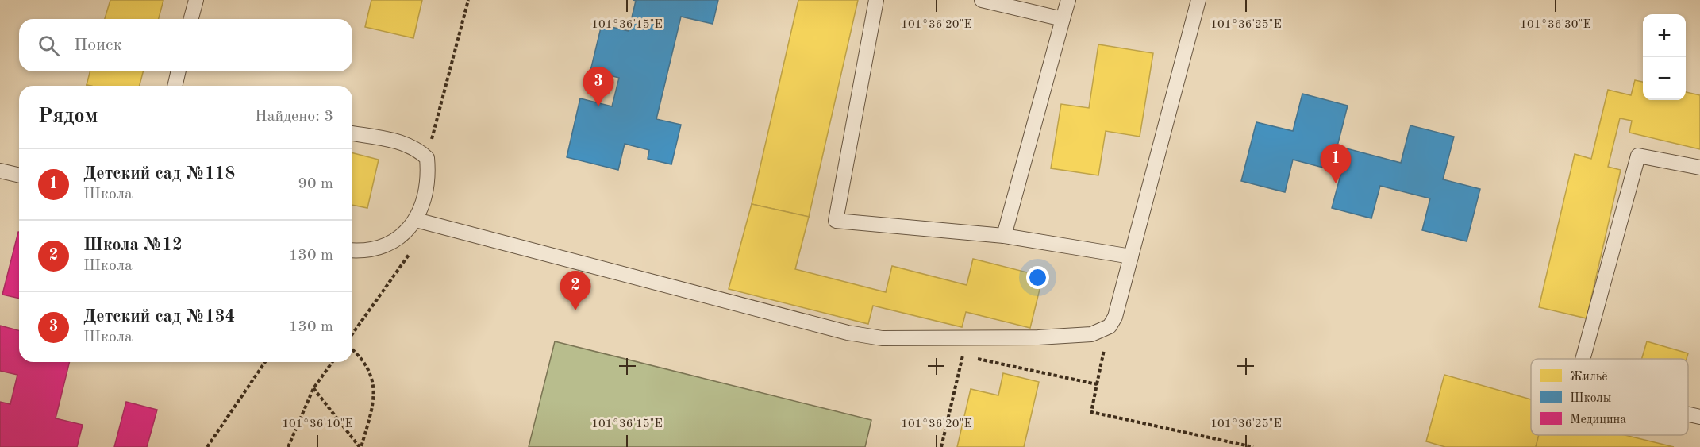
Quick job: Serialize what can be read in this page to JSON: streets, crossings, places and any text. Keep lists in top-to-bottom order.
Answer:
{
  "legend": ["Жильё", "Школы", "Медицина"],
  "page": {
    "map_buttons": ["+", "−"],
    "search": "Поиск",
    "pins": ["3", "1", "2"],
    "heading": ["Рядом", "Найдено: 3"],
    "list": [
      {
        "mark": "1",
        "name": "Детский сад №118",
        "note": "Школа",
        "value": "90 m"
      },
      {
        "mark": "2",
        "name": "Школа №12",
        "note": "Школа",
        "value": "130 m"
      },
      {
        "mark": "3",
        "name": "Детский сад №134",
        "note": "Школа",
        "value": "130 m"
      }
    ]
  },
  "coordinates": [
    "101°36'15\"E",
    "101°36'20\"E",
    "101°36'25\"E",
    "101°36'30\"E",
    "101°36'10\"E"
  ]
}
